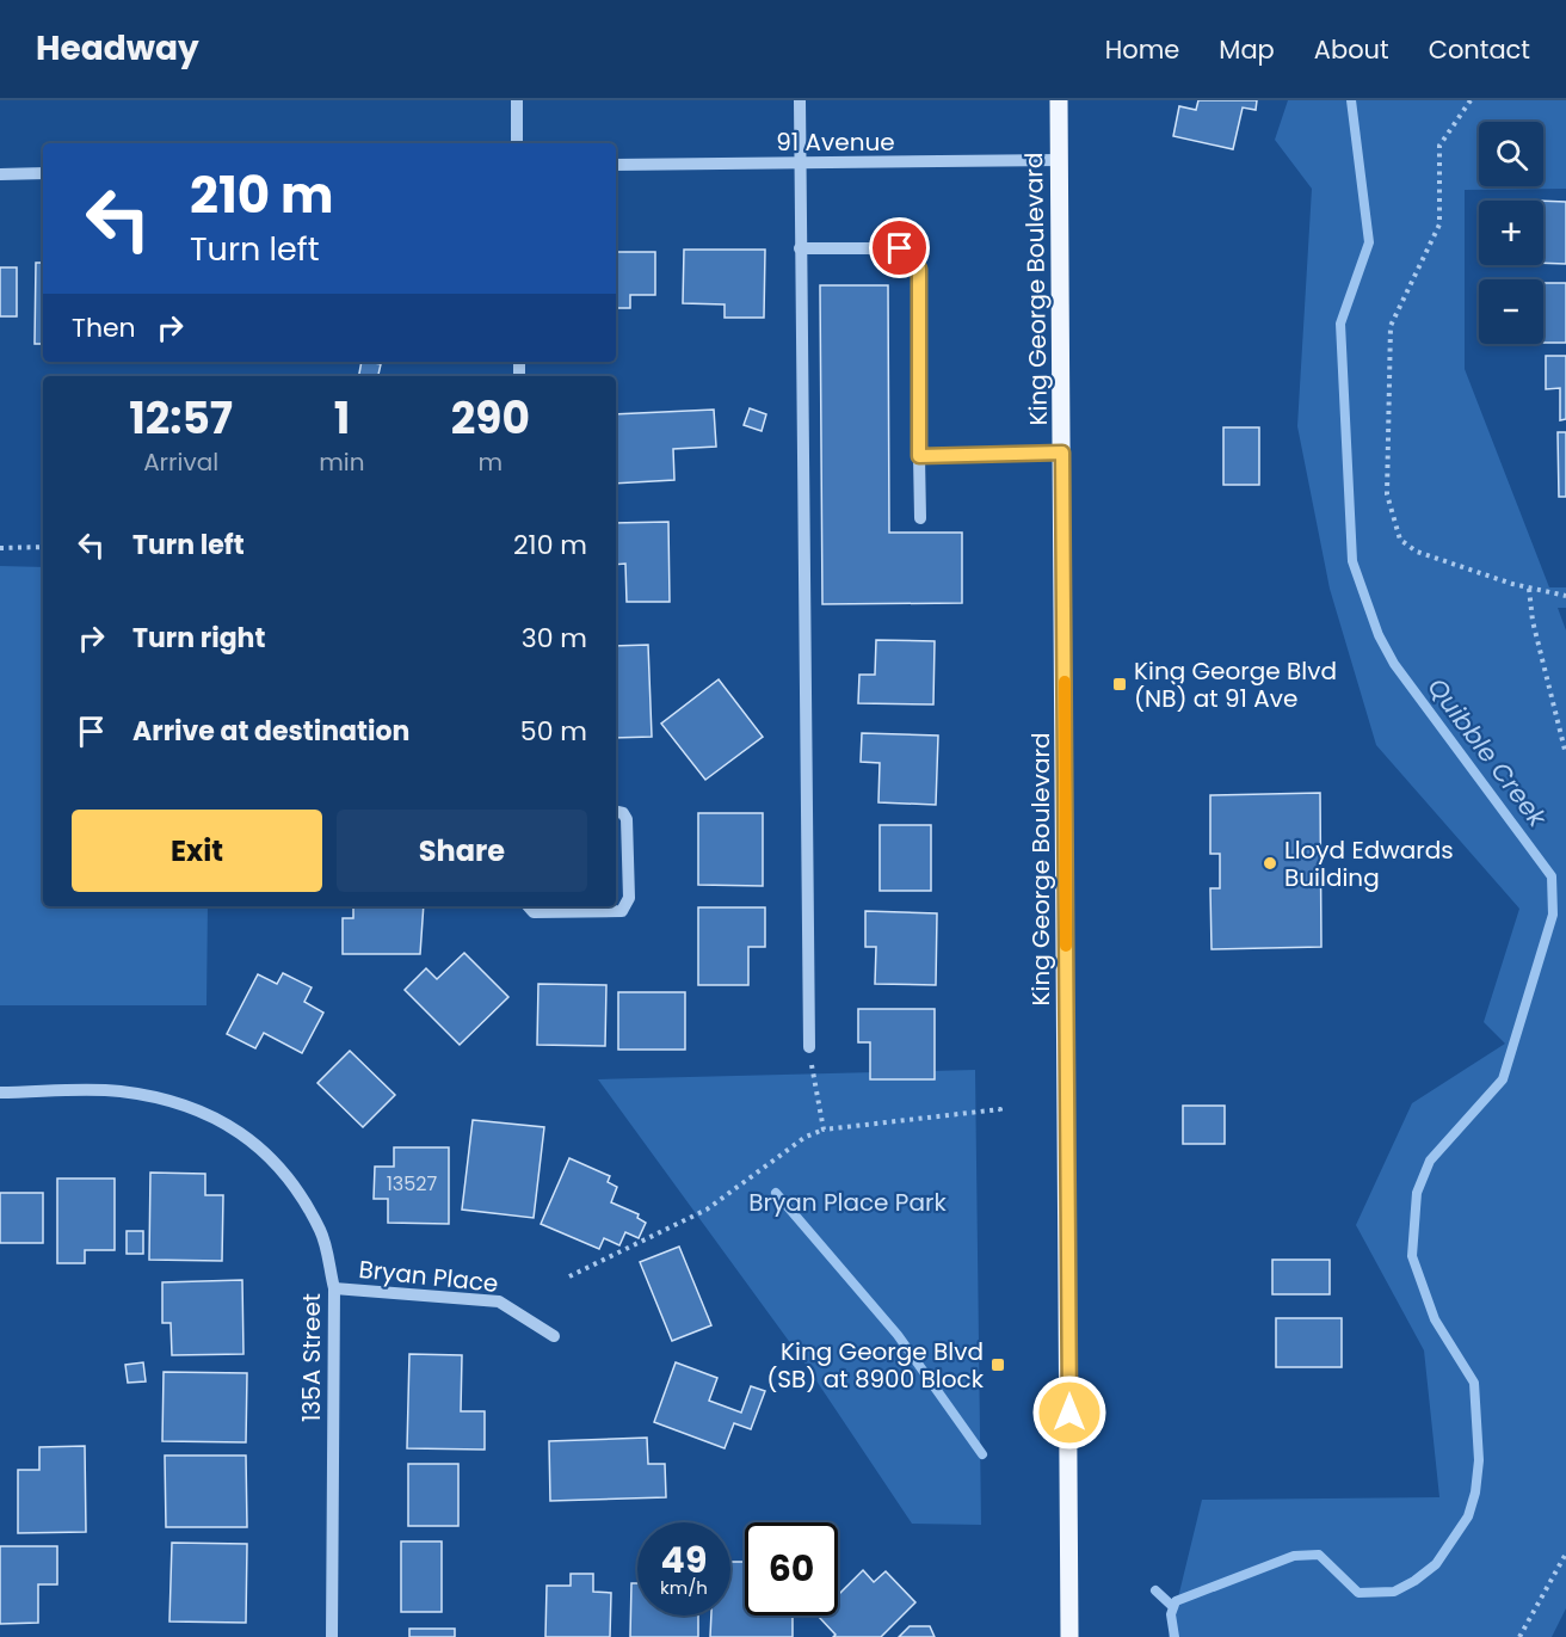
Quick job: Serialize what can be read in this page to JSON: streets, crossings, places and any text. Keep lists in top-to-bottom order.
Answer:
{
  "streets": {
    "main road": ["King George Boulevard"],
    "street": ["91 Avenue", "Bryan Place", "135A Street"]
  },
  "crossings": [
    ["91 Avenue", "King George Boulevard"],
    ["Bryan Place", "135A Street"]
  ],
  "water": ["Quibble Creek"],
  "parks": ["Bryan Place Park"],
  "places": {
    "transit": ["King George Blvd (NB) at 91 Ave", "King George Blvd (SB) at 8900 Block"],
    "other": ["Lloyd Edwards Building"]
  },
  "house_numbers": ["13527"],
  "page": {
    "header": "Headway",
    "nav": [
      "Home",
      "Map",
      "About",
      "Contact"
    ],
    "map_buttons": ["+", "−"],
    "turn": ["210 m", "Turn left"],
    "then": "Then",
    "eta": [
      "12:57",
      "Arrival",
      "1",
      "min",
      "290",
      "m"
    ],
    "list": [
      {
        "name": "Turn left",
        "value": "210 m"
      },
      {
        "name": "Turn right",
        "value": "30 m"
      },
      {
        "name": "Arrive at destination",
        "value": "50 m"
      }
    ],
    "buttons": ["Exit", "Share"],
    "speed": "49 km/h",
    "limit": "60"
  }
}
